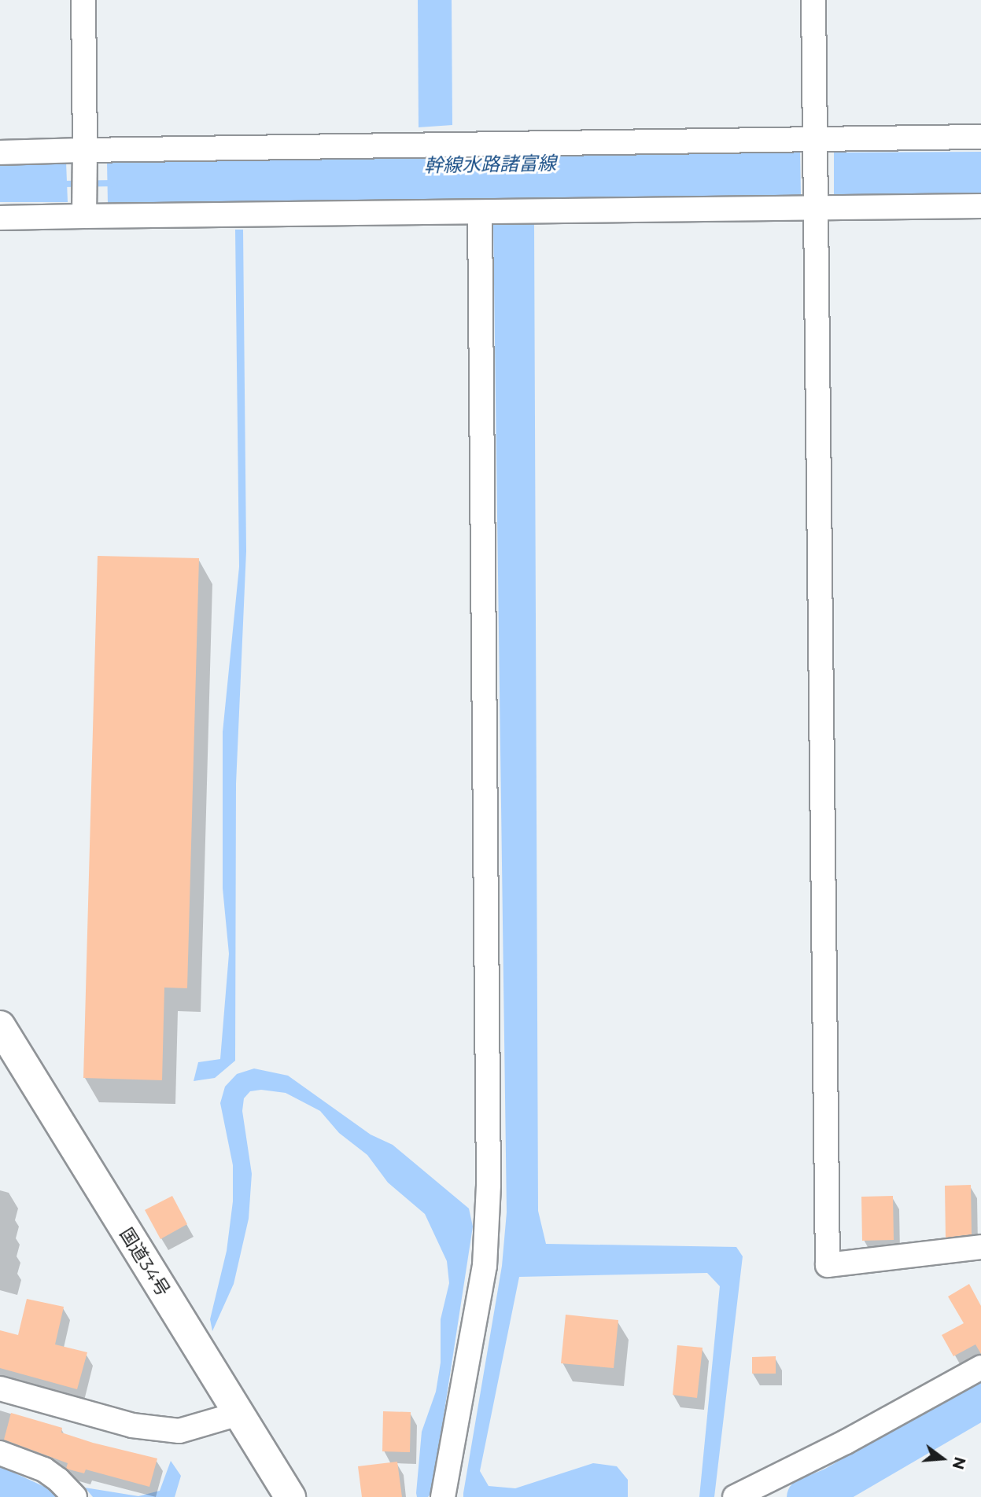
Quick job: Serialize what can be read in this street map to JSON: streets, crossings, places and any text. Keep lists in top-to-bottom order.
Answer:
{
  "streets": {
    "highway": ["国道34号"]
  },
  "water": ["幹線水路諸富線"],
  "north": "right"
}
